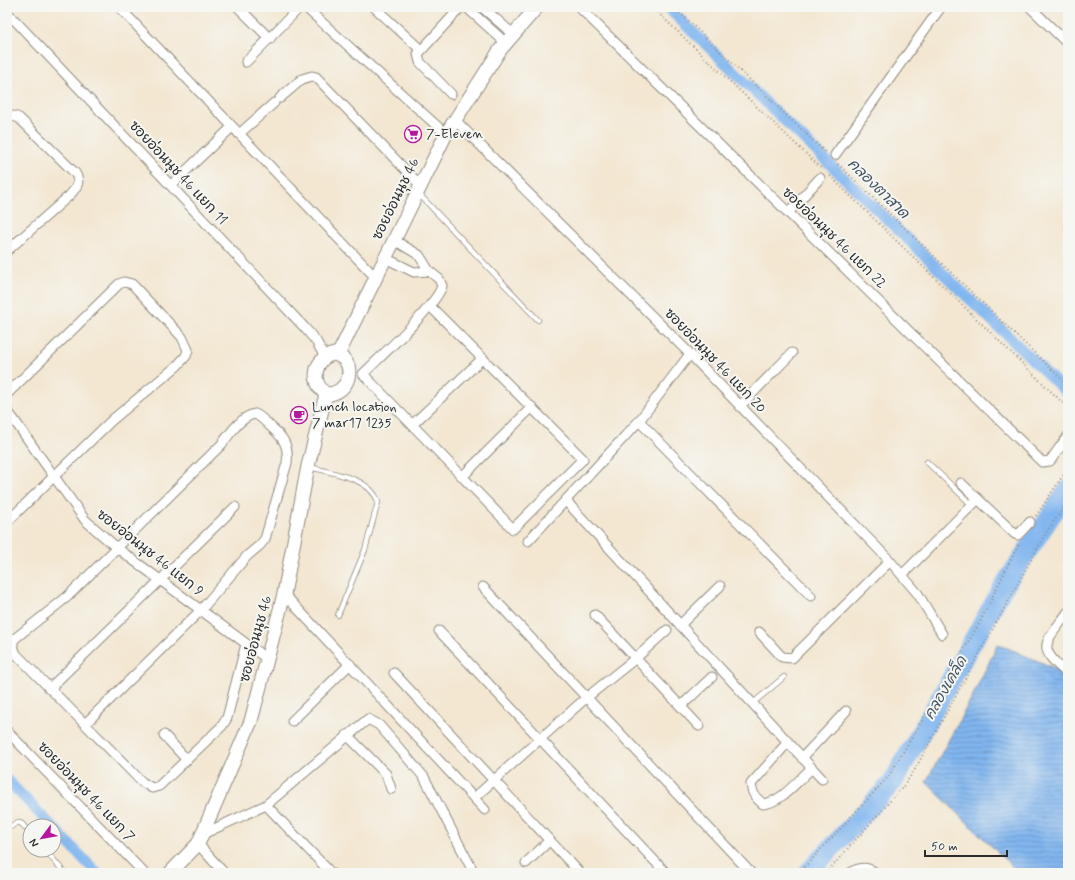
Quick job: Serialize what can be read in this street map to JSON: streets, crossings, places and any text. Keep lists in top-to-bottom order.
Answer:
{
  "streets": {
    "street": [
      "ซอยอ่อนนุช 46 แยก 11",
      "ซอยอ่อนนุช 46",
      "ซอยอ่อนนุช 46 แยก 22",
      "ซอยอ่อนนุช 46 แยก 20",
      "ซอยอ่อนนุช 46 แยก 9",
      "ซอยอ่อนนุช 46 แยก 7"
    ]
  },
  "crossings": [
    ["ซอยอ่อนนุช 46 แยก 11", "ซอยอ่อนนุช 46"],
    ["ซอยอ่อนนุช 46", "ซอยอ่อนนุช 46 แยก 20"],
    ["ซอยอ่อนนุช 46", "ซอยอ่อนนุช 46 แยก 9"]
  ],
  "water": ["คลองตาสาด", "คลองเคล็ด"],
  "places": {
    "supermarket": ["7-Eleven"],
    "cafe": ["Lunch location 7 mar17 1235"]
  },
  "scale_bar": "50 m",
  "north": "bottom left"
}
